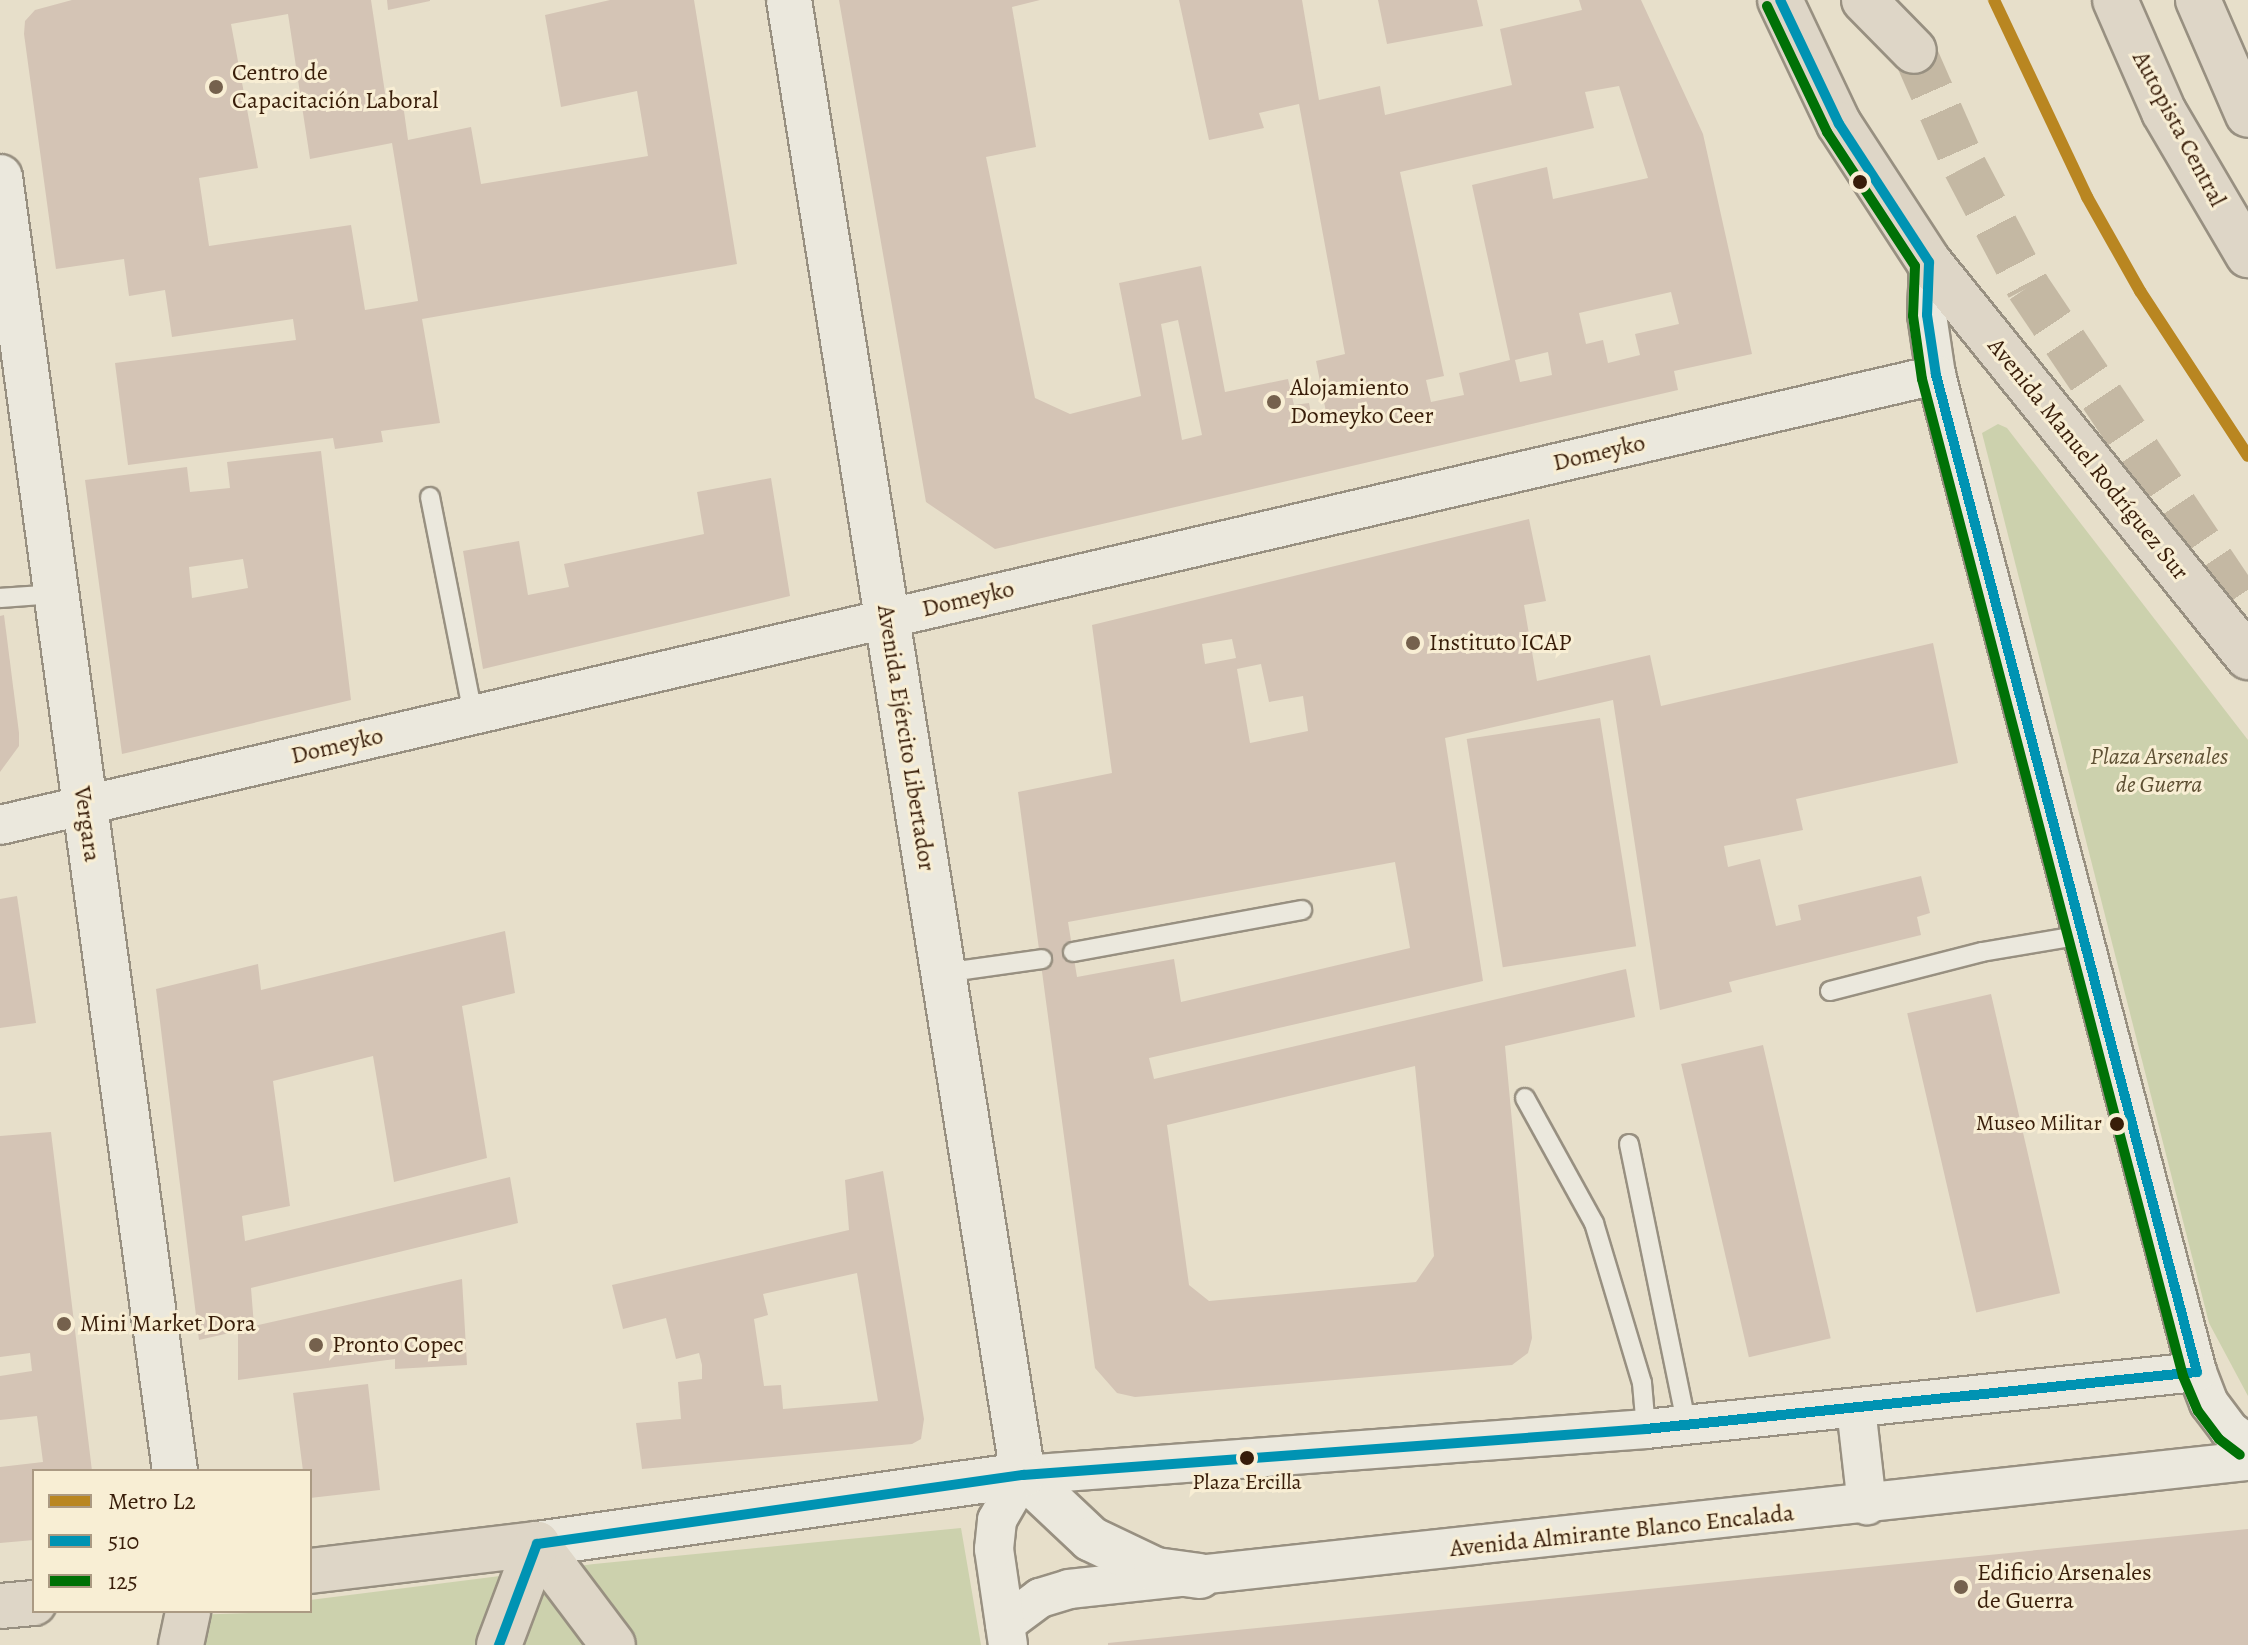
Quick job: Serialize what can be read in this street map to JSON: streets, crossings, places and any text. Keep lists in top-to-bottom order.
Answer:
{
  "streets": {
    "main road": ["Autopista Central", "Avenida Manuel Rodríguez Sur"],
    "street": [
      "Domeyko",
      "Avenida Ejército Libertador",
      "Vergara",
      "Avenida Almirante Blanco Encalada"
    ]
  },
  "crossings": [
    ["Domeyko", "Avenida Ejército Libertador"],
    ["Domeyko", "Vergara"]
  ],
  "parks": ["Plaza Arsenales de Guerra"],
  "places": [
    "Centro de Capacitación Laboral",
    "Alojamiento Domeyko Ceer",
    "Instituto ICAP",
    "Museo Militar",
    "Mini Market Dora",
    "Pronto Copec",
    "Plaza Ercilla",
    "Edificio Arsenales de Guerra"
  ],
  "lines": ["metro line L2", "transit line 510", "transit line 125"],
  "legend": ["Metro L2", "510", "125"]
}
